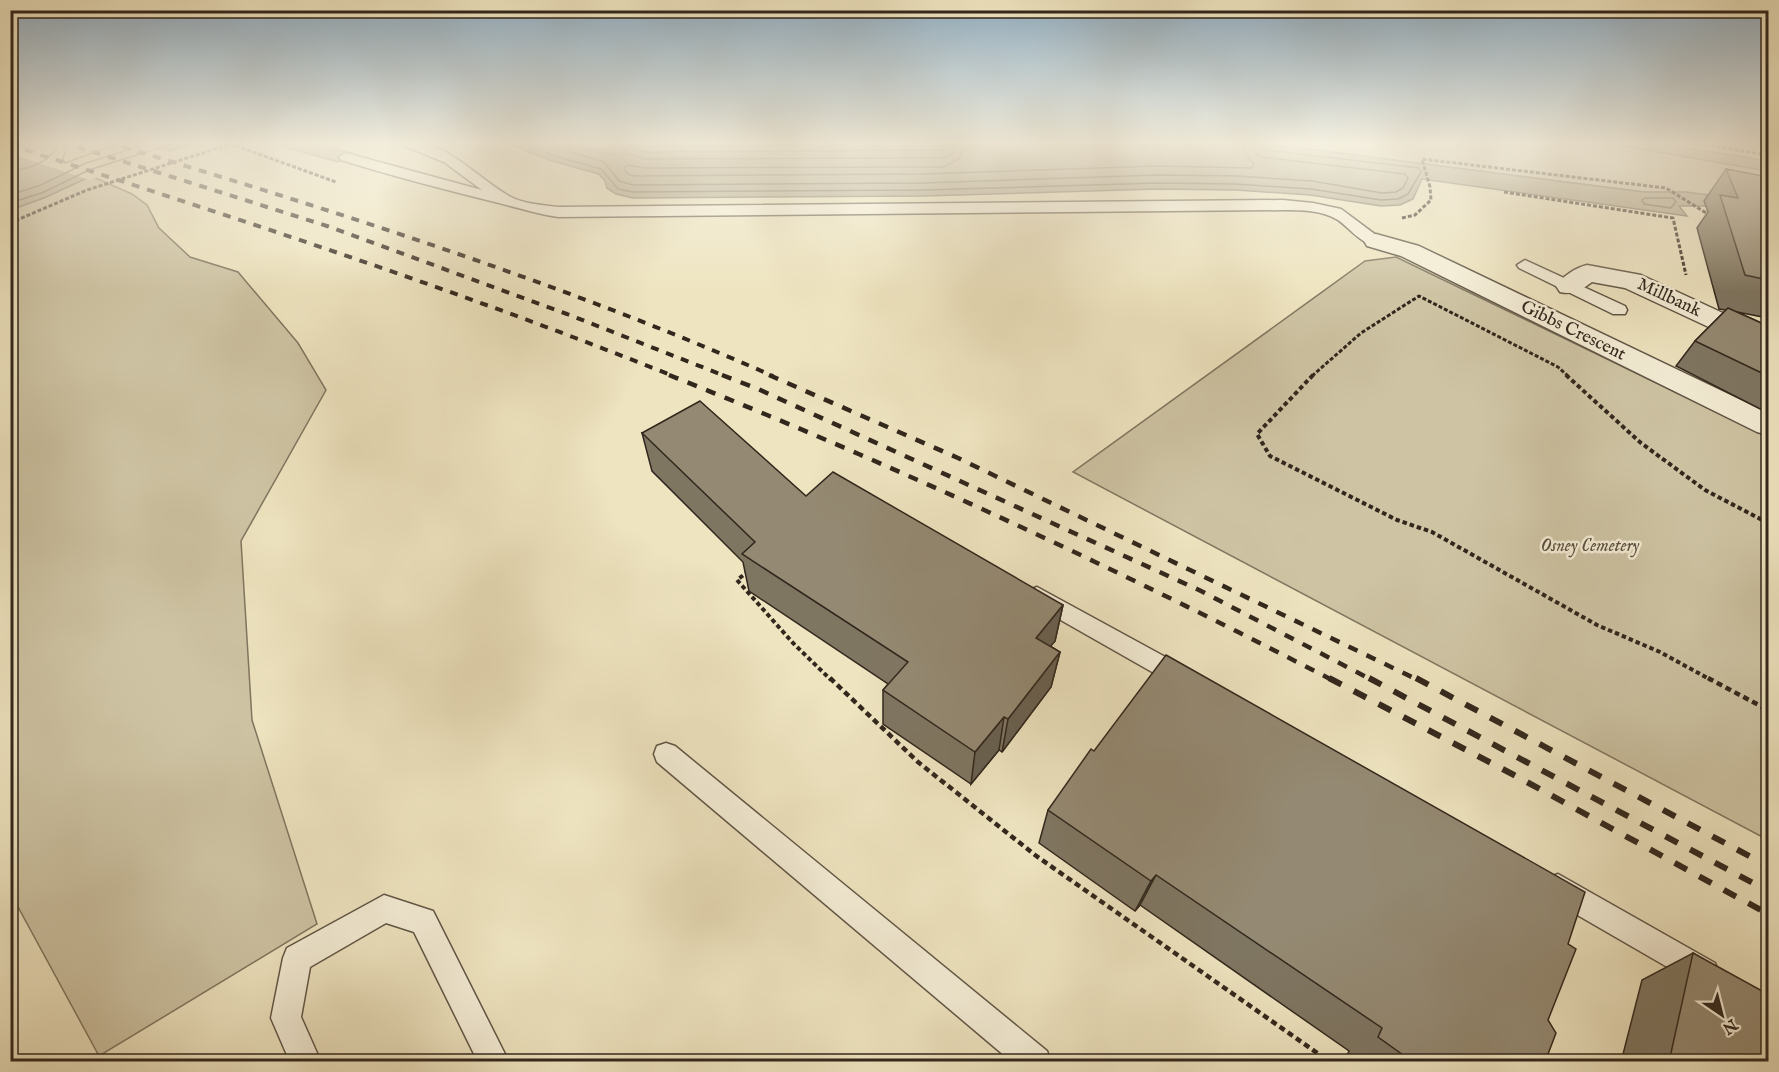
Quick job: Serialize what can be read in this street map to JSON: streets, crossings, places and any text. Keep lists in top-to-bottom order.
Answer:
{
  "streets": {
    "street": ["Millbank", "Gibbs Crescent"]
  },
  "parks": ["Osney Cemetery"],
  "north": "bottom right"
}
